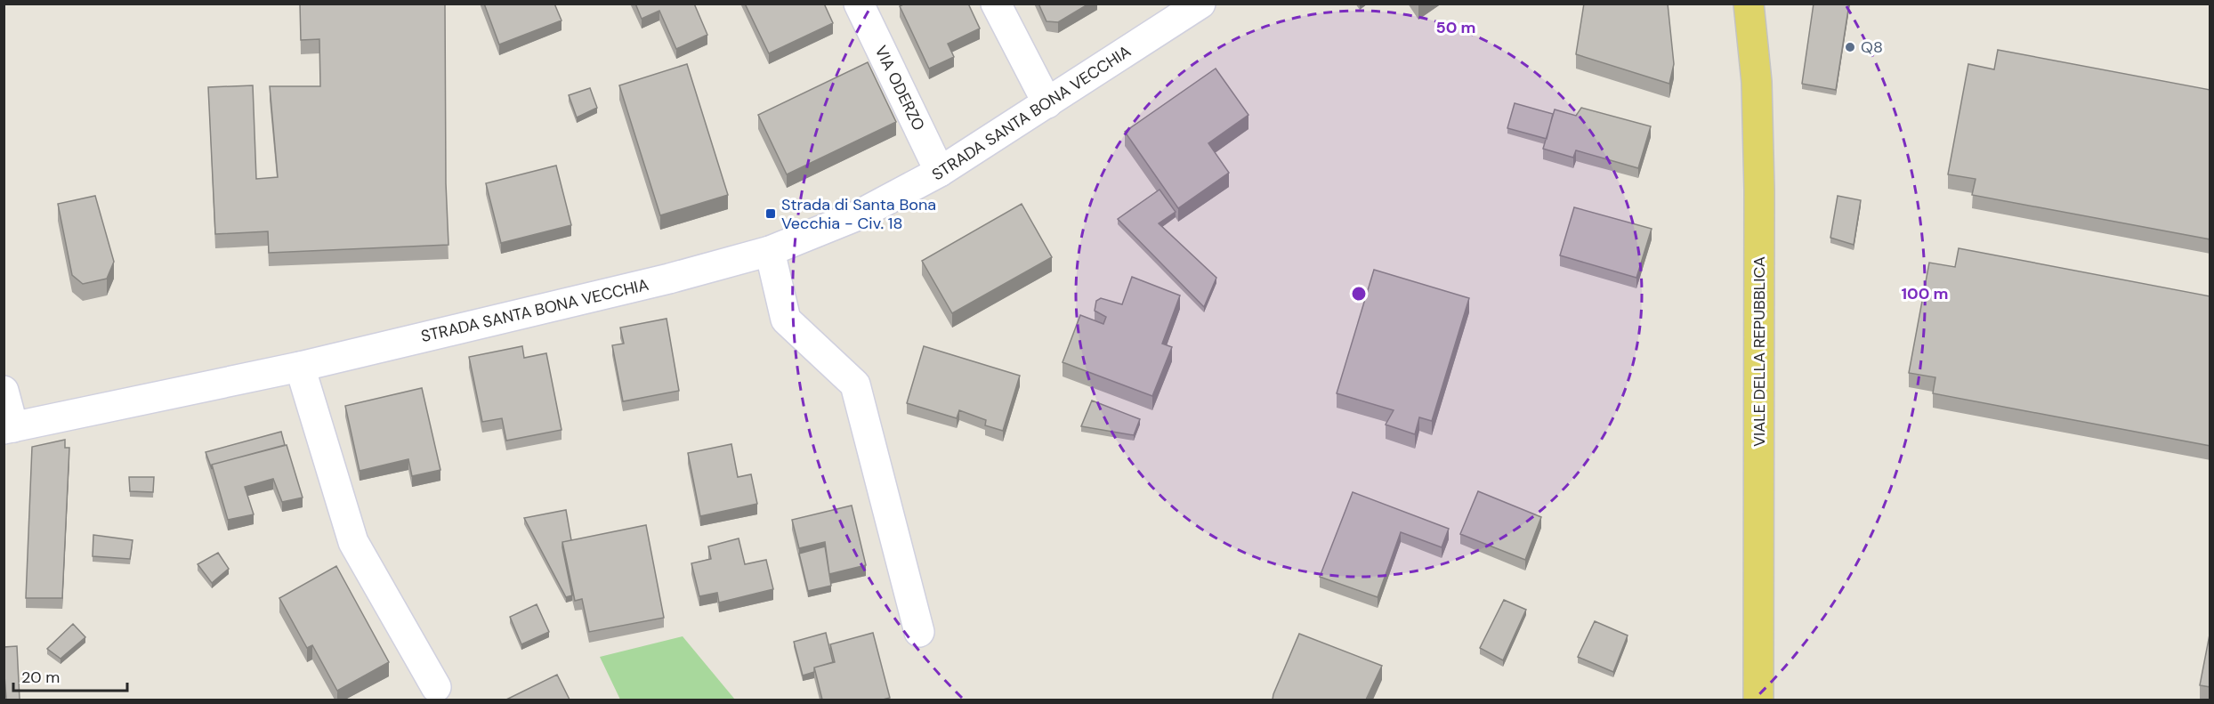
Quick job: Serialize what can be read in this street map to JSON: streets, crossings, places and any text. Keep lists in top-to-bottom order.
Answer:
{
  "streets": {
    "main road": ["VIALE DELLA REPUBBLICA"],
    "street": ["VIA ODERZO", "STRADA SANTA BONA VECCHIA"]
  },
  "crossings": [
    ["VIA ODERZO", "STRADA SANTA BONA VECCHIA"]
  ],
  "places": {
    "other": ["Q8"],
    "transit": ["Strada di Santa Bona Vecchia - Civ. 18"]
  },
  "scale_bar": "20 m",
  "rings": ["50 m", "100 m"]
}
